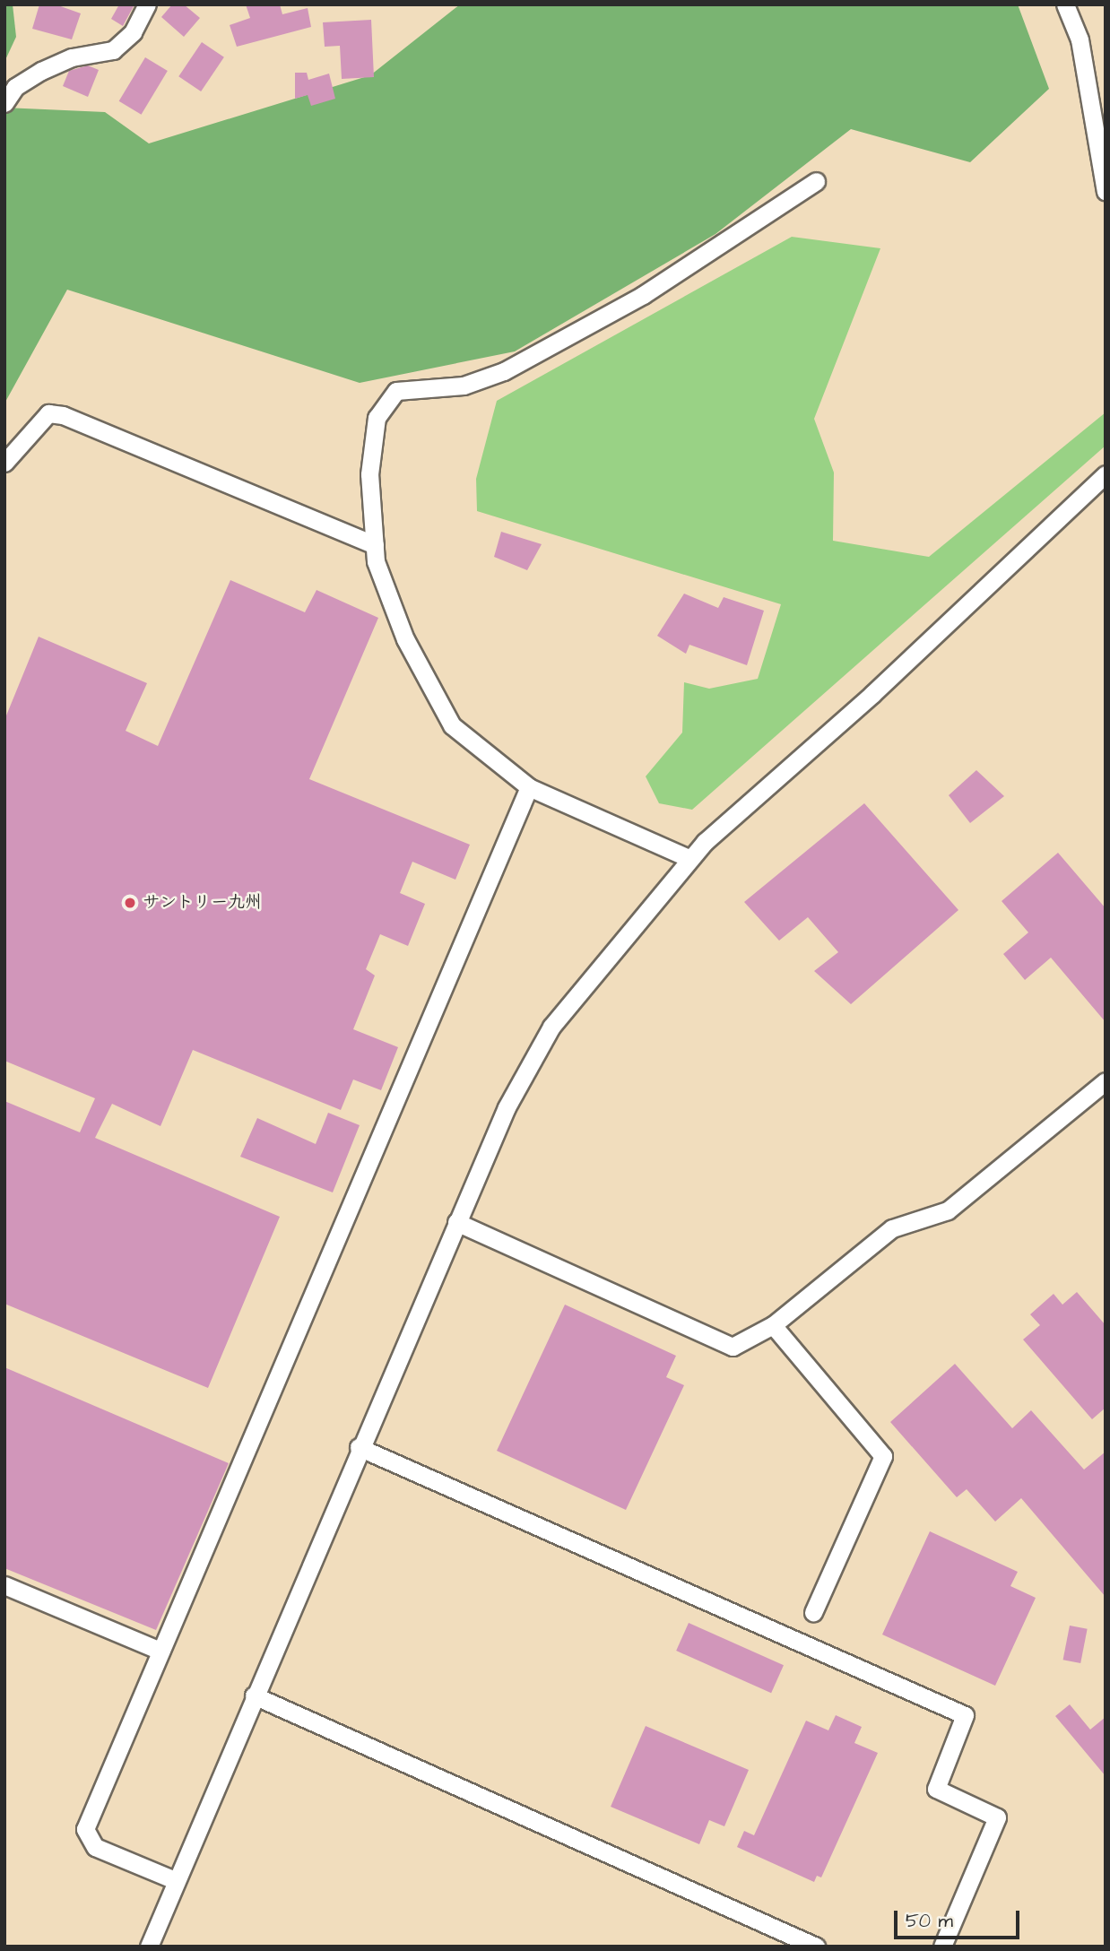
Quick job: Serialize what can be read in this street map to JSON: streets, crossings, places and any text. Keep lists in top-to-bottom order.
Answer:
{
  "places": ["サントリー九州"],
  "scale_bar": "50 m"
}
